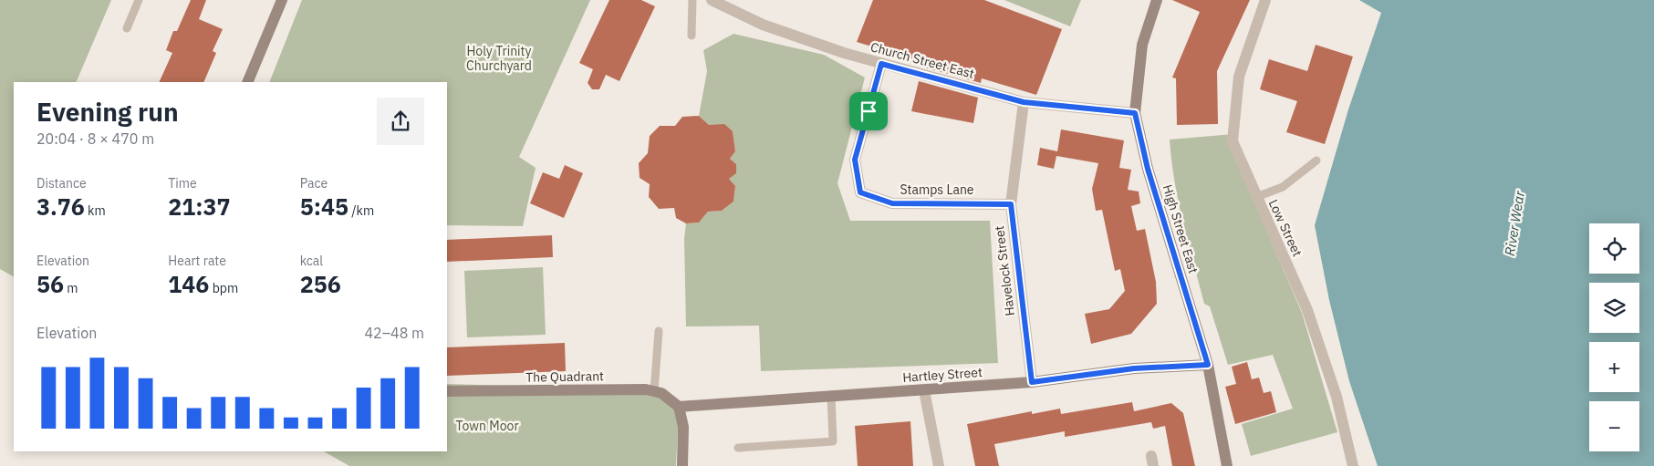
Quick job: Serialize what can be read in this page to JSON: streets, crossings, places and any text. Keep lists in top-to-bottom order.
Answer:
{
  "streets": {
    "street": [
      "Church Street East",
      "Stamps Lane",
      "Low Street",
      "High Street East",
      "Havelock Street",
      "Hartley Street",
      "The Quadrant"
    ]
  },
  "crossings": [
    ["Church Street East", "Stamps Lane"],
    ["Church Street East", "High Street East"],
    ["Church Street East", "Havelock Street"],
    ["Stamps Lane", "Havelock Street"],
    ["High Street East", "Hartley Street"],
    ["Havelock Street", "Hartley Street"],
    ["Hartley Street", "The Quadrant"]
  ],
  "water": ["River Wear"],
  "parks": ["Holy Trinity Churchyard", "Town Moor"],
  "page": {
    "heading": ["Evening run", "20:04 · 8 × 470 m"],
    "stats": [
      ["Distance", "3.76 km"],
      ["Time", "21:37"],
      ["Pace", "5:45 /km"],
      ["Elevation", "56 m"],
      ["Heart rate", "146 bpm"],
      ["kcal", "256"]
    ],
    "map_buttons": ["+", "−"],
    "chart": ["Elevation", "42–48 m"]
  }
}
